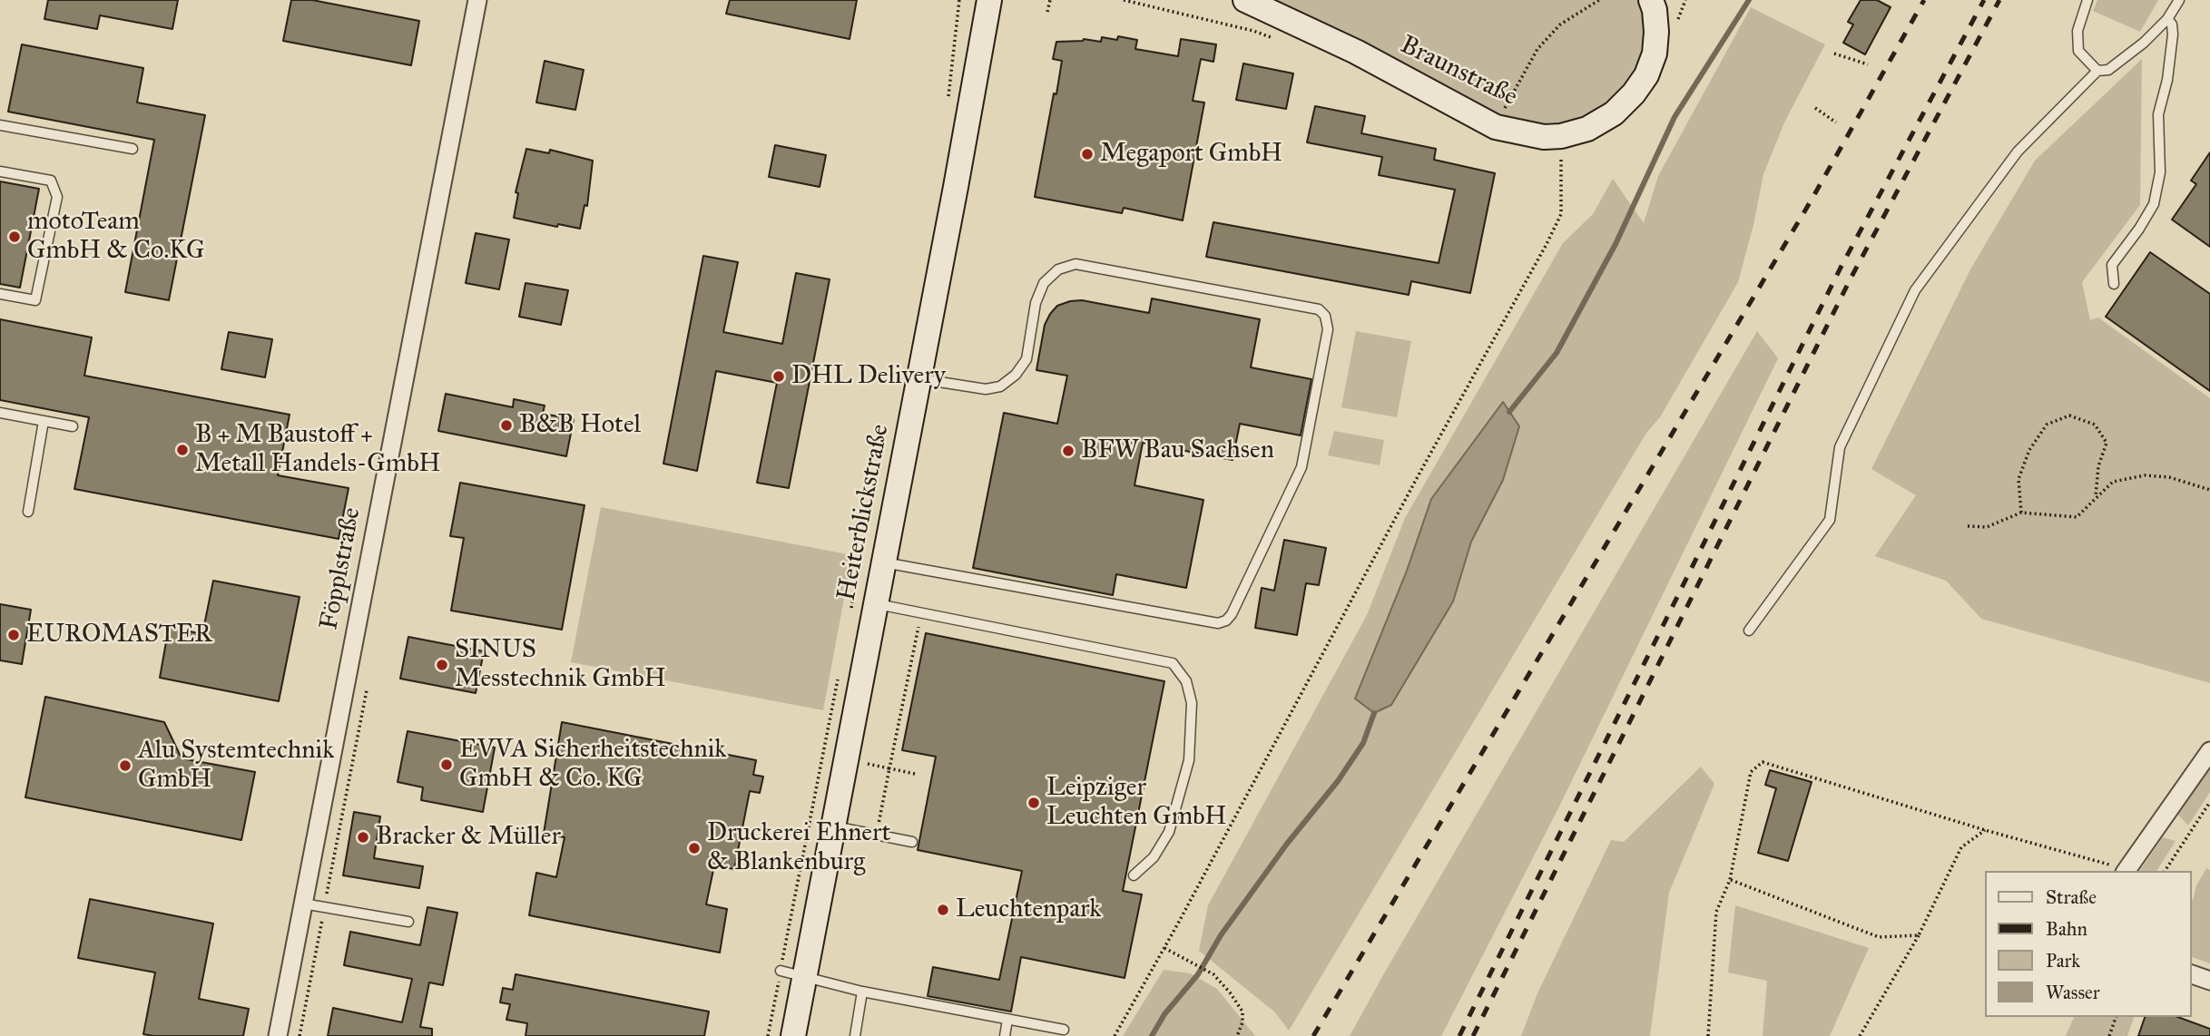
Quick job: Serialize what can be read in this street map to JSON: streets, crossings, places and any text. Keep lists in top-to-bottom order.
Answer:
{
  "streets": {
    "street": ["Braunstraße", "Heiterblickstraße", "Föpplstraße"]
  },
  "places": [
    "Megaport GmbH",
    "motoTeam GmbH & Co.KG",
    "DHL Delivery",
    "B&B Hotel",
    "B + M Baustoff + Metall Handels-GmbH",
    "BFW Bau Sachsen",
    "EUROMASTER",
    "SINUS Messtechnik GmbH",
    "EVVA Sicherheitstechnik GmbH & Co. KG",
    "Alu Systemtechnik GmbH",
    "Leipziger Leuchten GmbH",
    "Bracker & Müller",
    "Druckerei Ehnert & Blankenburg",
    "Leuchtenpark"
  ],
  "legend": [
    "Straße",
    "Bahn",
    "Park",
    "Wasser"
  ]
}
